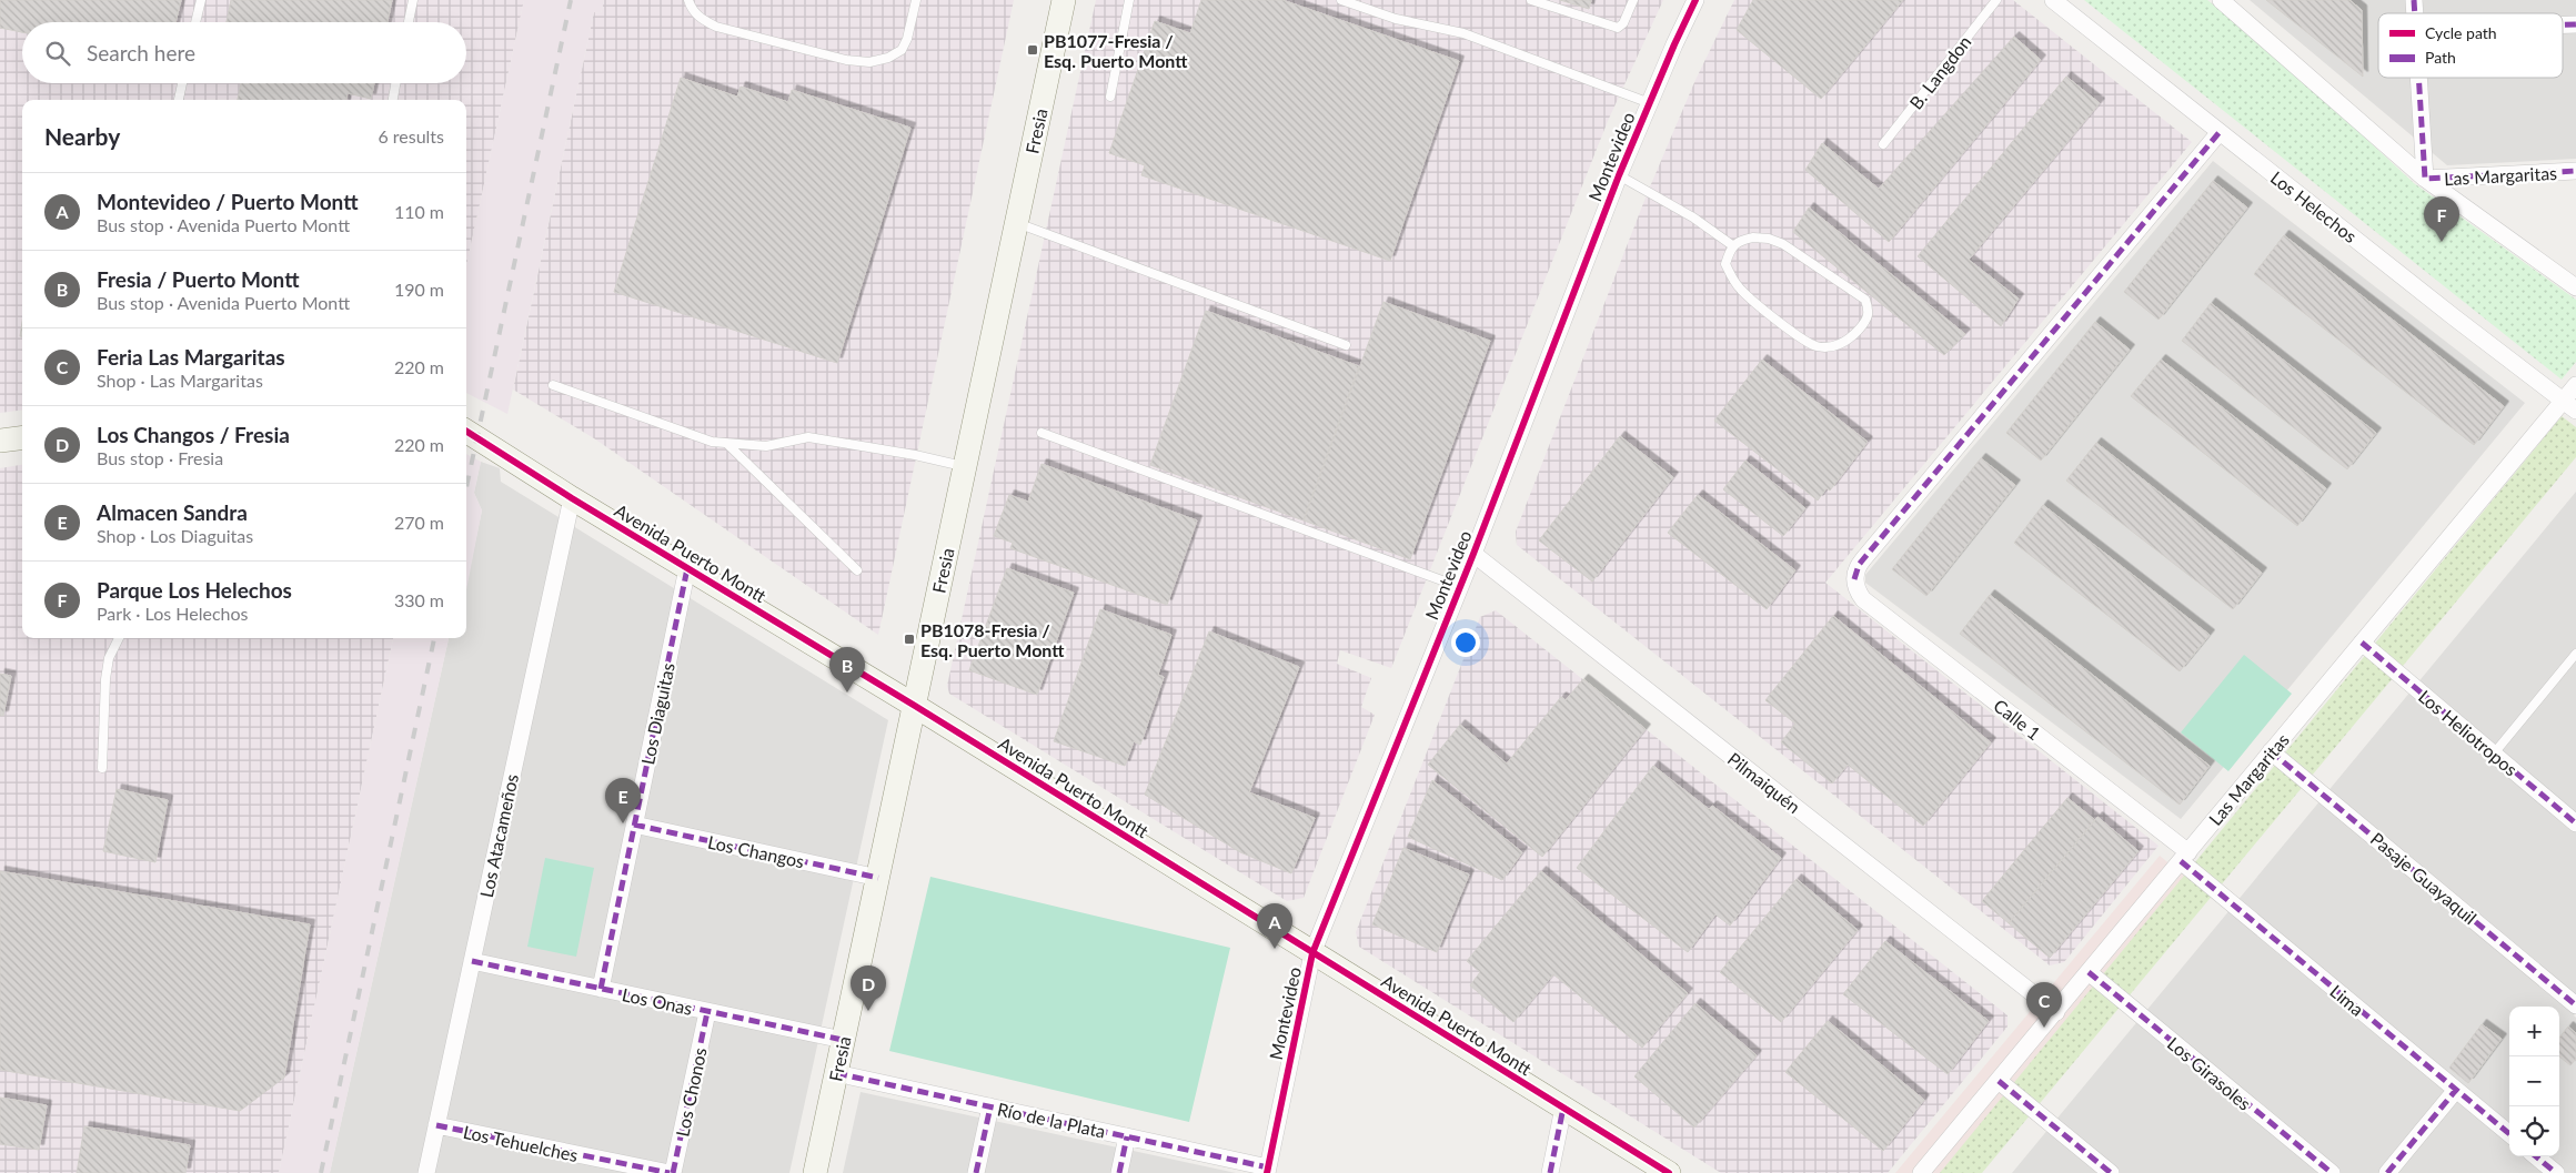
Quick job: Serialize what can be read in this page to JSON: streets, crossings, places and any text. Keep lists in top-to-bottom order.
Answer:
{
  "streets": {
    "street": [
      "Fresia",
      "Montevideo",
      "Las Margaritas",
      "Los Helechos",
      "Avenida Puerto Montt",
      "Los Diaguitas",
      "Calle 1",
      "Los Heliotropos",
      "Pilmaiquén",
      "Los Atacameños",
      "Los Changos",
      "Pasaje Guayaquil",
      "Lima",
      "Los Onas",
      "Los Girasoles",
      "Los Chonos",
      "Río de la Plata",
      "Los Tehuelches"
    ],
    "lane": ["B. Langdon"]
  },
  "crossings": [
    ["Fresia", "Avenida Puerto Montt"],
    ["Fresia", "Los Changos"],
    ["Fresia", "Los Onas"],
    ["Fresia", "Río de la Plata"],
    ["Montevideo", "Avenida Puerto Montt"],
    ["Montevideo", "Pilmaiquén"],
    ["Montevideo", "Río de la Plata"],
    ["Las Margaritas", "Los Helechos"],
    ["Las Margaritas", "Calle 1"],
    ["Las Margaritas", "Los Heliotropos"],
    ["Las Margaritas", "Pilmaiquén"],
    ["Las Margaritas", "Pasaje Guayaquil"],
    ["Las Margaritas", "Lima"],
    ["Las Margaritas", "Los Girasoles"],
    ["Los Helechos", "Calle 1"],
    ["Avenida Puerto Montt", "Los Diaguitas"],
    ["Avenida Puerto Montt", "Los Atacameños"],
    ["Los Diaguitas", "Los Changos"],
    ["Los Diaguitas", "Los Onas"],
    ["Calle 1", "Lima"],
    ["Los Atacameños", "Los Onas"],
    ["Los Atacameños", "Los Tehuelches"],
    ["Los Onas", "Los Chonos"],
    ["Los Chonos", "Los Tehuelches"]
  ],
  "places": {
    "transit": ["PB1077-Fresia / Esq. Puerto Montt", "PB1078-Fresia / Esq. Puerto Montt"]
  },
  "legend": ["Cycle path", "Path"],
  "page": {
    "search": "Search here",
    "heading": ["Nearby", "6 results"],
    "list": [
      {
        "mark": "A",
        "name": "Montevideo / Puerto Montt",
        "note": "Bus stop · Avenida Puerto Montt",
        "value": "110 m"
      },
      {
        "mark": "B",
        "name": "Fresia / Puerto Montt",
        "note": "Bus stop · Avenida Puerto Montt",
        "value": "190 m"
      },
      {
        "mark": "C",
        "name": "Feria Las Margaritas",
        "note": "Shop · Las Margaritas",
        "value": "220 m"
      },
      {
        "mark": "D",
        "name": "Los Changos / Fresia",
        "note": "Bus stop · Fresia",
        "value": "220 m"
      },
      {
        "mark": "E",
        "name": "Almacen Sandra",
        "note": "Shop · Los Diaguitas",
        "value": "270 m"
      },
      {
        "mark": "F",
        "name": "Parque Los Helechos",
        "note": "Park · Los Helechos",
        "value": "330 m"
      }
    ],
    "pins": [
      "F",
      "B",
      "E",
      "A",
      "D",
      "C"
    ],
    "map_buttons": ["+", "−"]
  }
}
